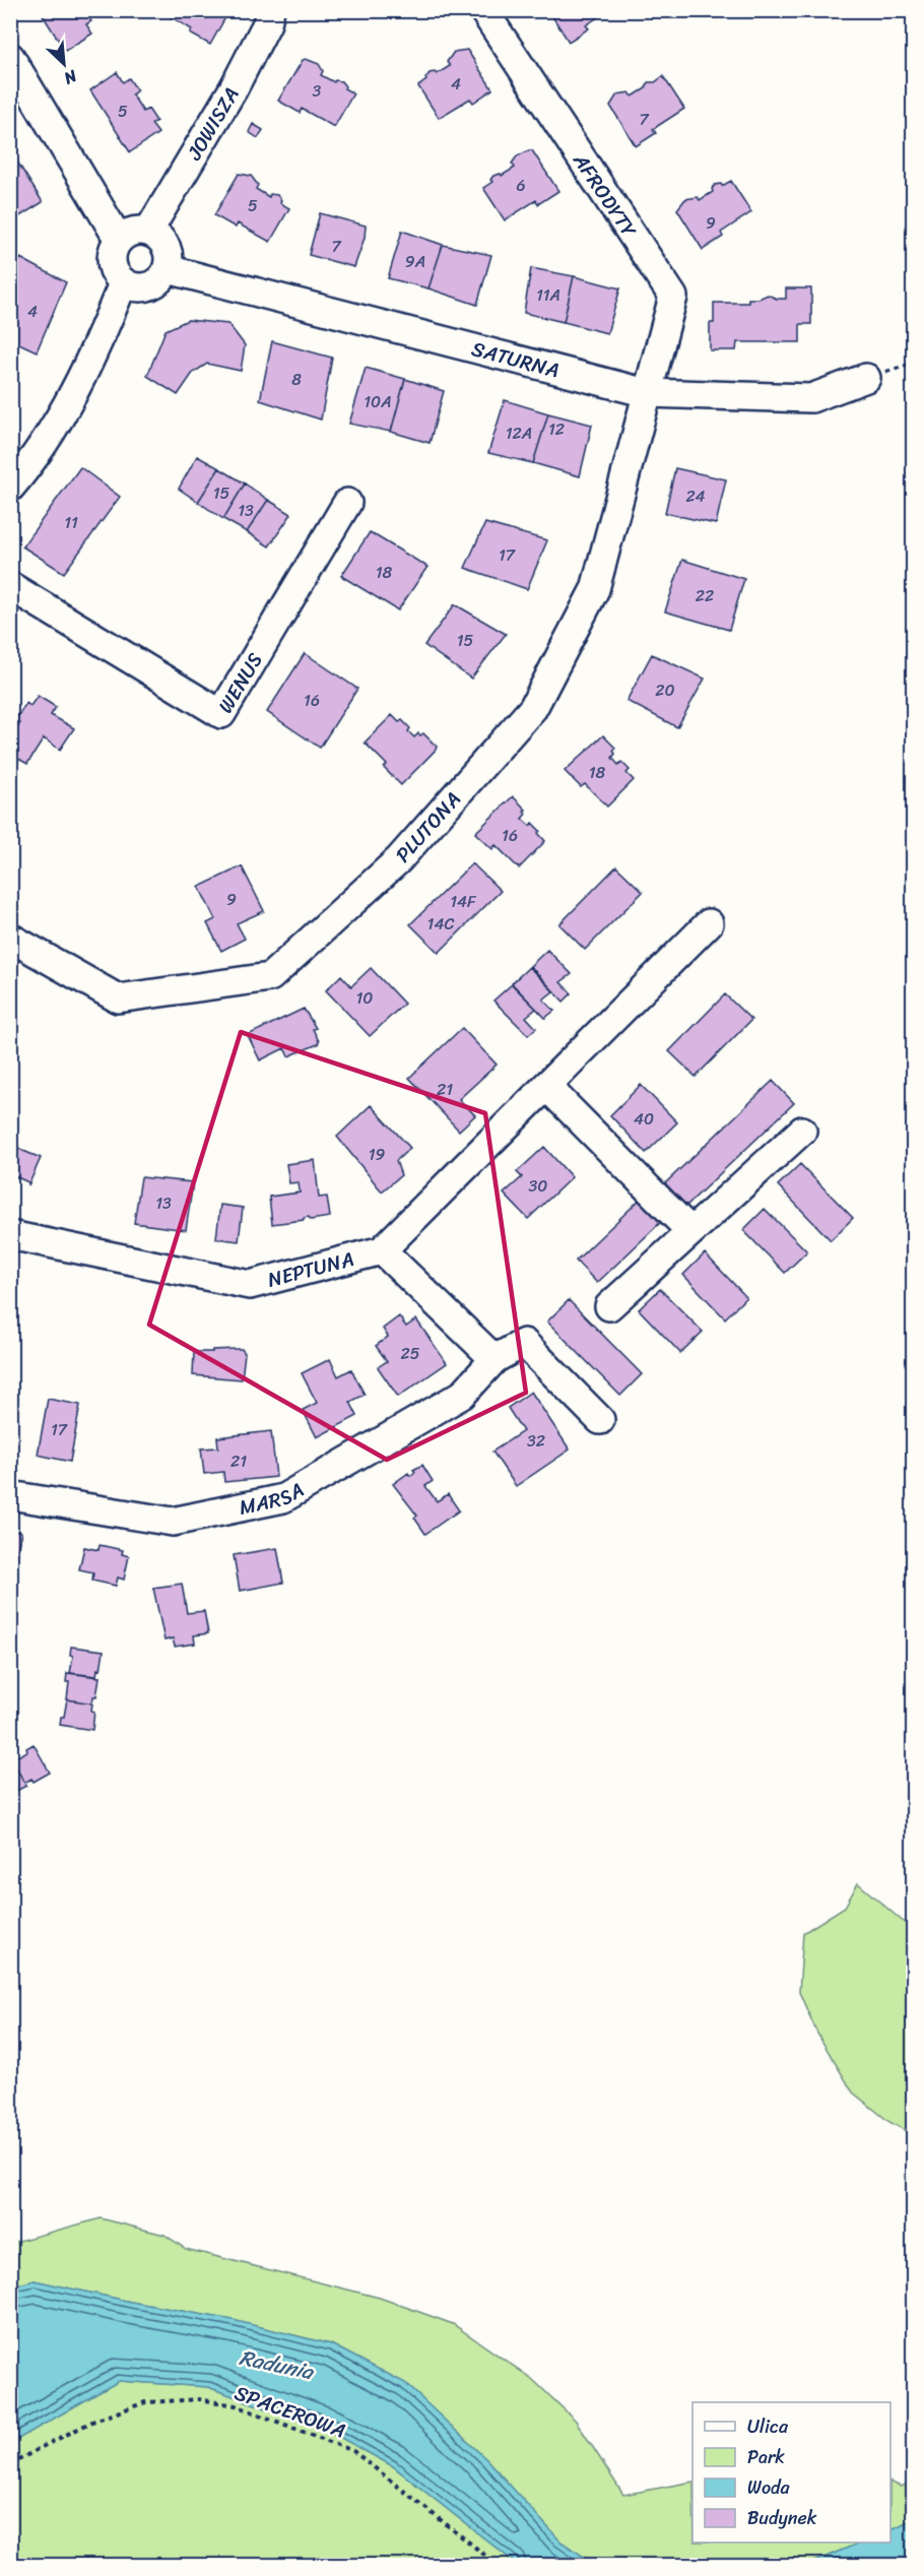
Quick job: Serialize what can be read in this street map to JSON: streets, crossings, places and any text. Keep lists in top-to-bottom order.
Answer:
{
  "streets": {
    "street": [
      "JOWISZA",
      "AFRODYTY",
      "SATURNA",
      "WENUS",
      "PLUTONA",
      "NEPTUNA",
      "MARSA"
    ],
    "path": ["SPACEROWA"]
  },
  "crossings": [
    ["JOWISZA", "SATURNA"],
    ["AFRODYTY", "SATURNA"],
    ["AFRODYTY", "PLUTONA"],
    ["SATURNA", "PLUTONA"]
  ],
  "water": ["Radunia"],
  "house_numbers": [
    "4",
    "3",
    "5",
    "7",
    "6",
    "5",
    "9",
    "7",
    "9A",
    "11A",
    "4",
    "8",
    "10A",
    "12",
    "12A",
    "15",
    "24",
    "13",
    "11",
    "17",
    "18",
    "22",
    "15",
    "20",
    "16",
    "18",
    "16",
    "9",
    "14F",
    "14C",
    "10",
    "21",
    "40",
    "19",
    "30",
    "13",
    "25",
    "17",
    "32",
    "21"
  ],
  "legend": [
    "Ulica",
    "Park",
    "Woda",
    "Budynek"
  ],
  "north": "bottom right"
}
